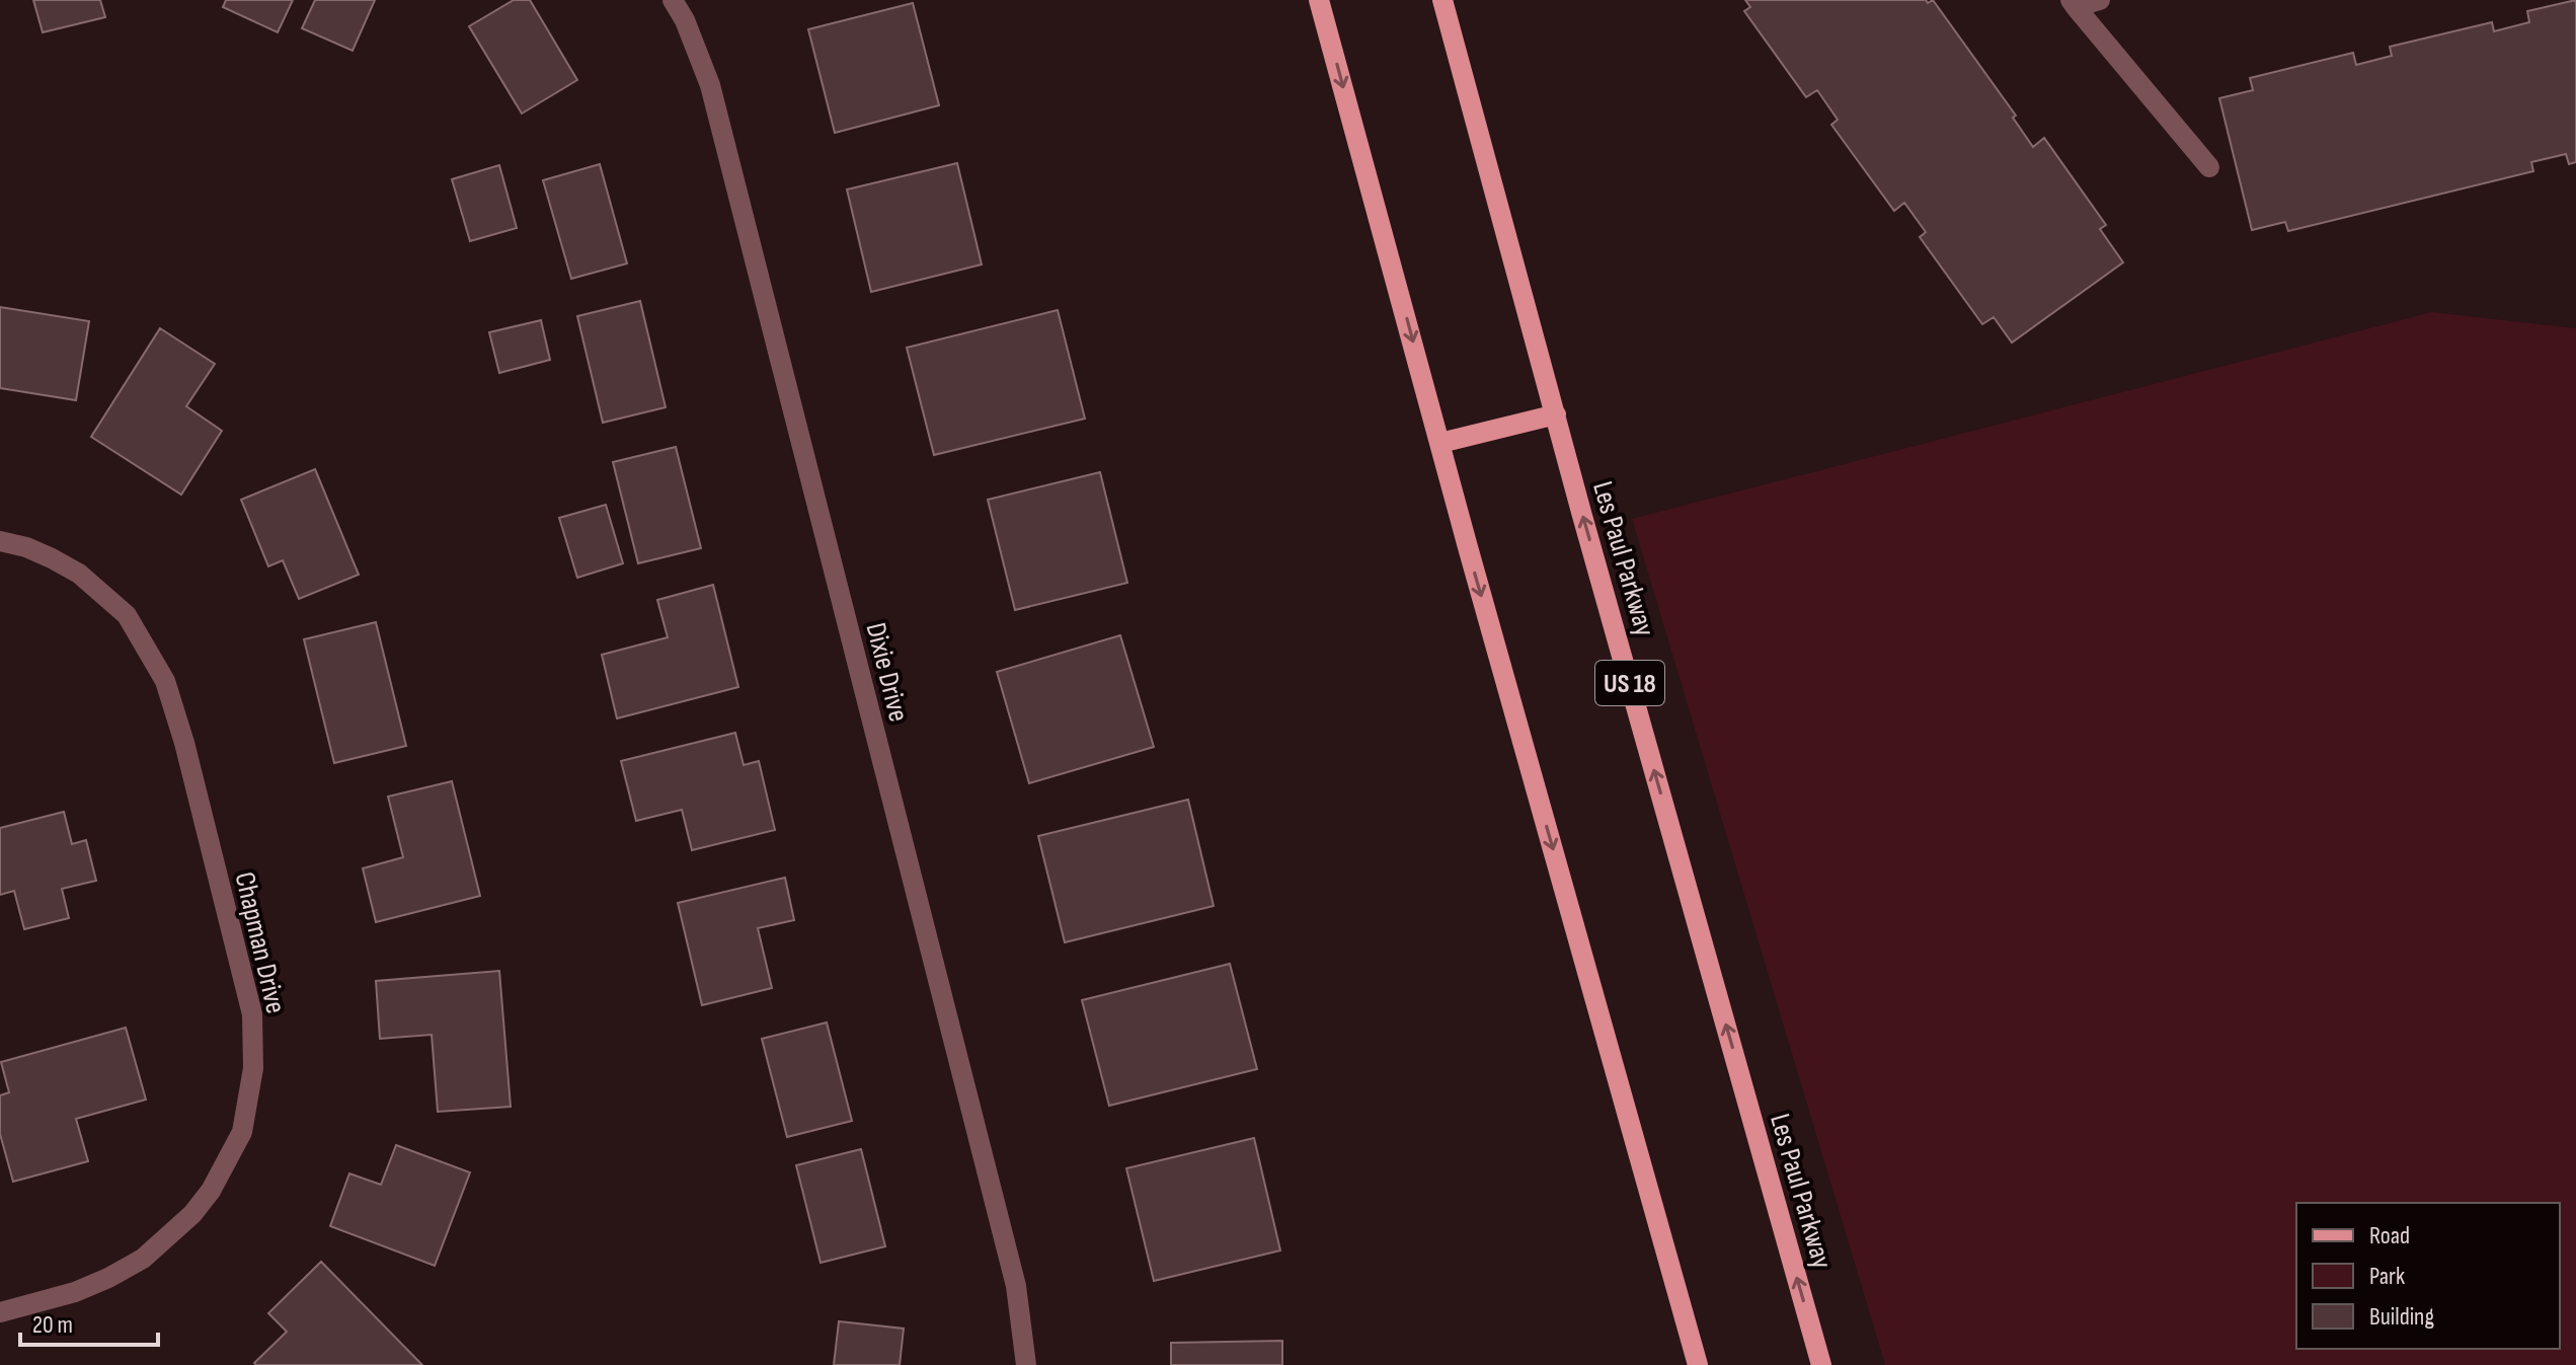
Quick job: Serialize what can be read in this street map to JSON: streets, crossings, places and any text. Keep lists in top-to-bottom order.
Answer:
{
  "streets": {
    "main road": ["Les Paul Parkway", "US 18"],
    "street": ["Dixie Drive", "Chapman Drive"]
  },
  "legend": ["Road", "Park", "Building"],
  "scale_bar": "20 m"
}
